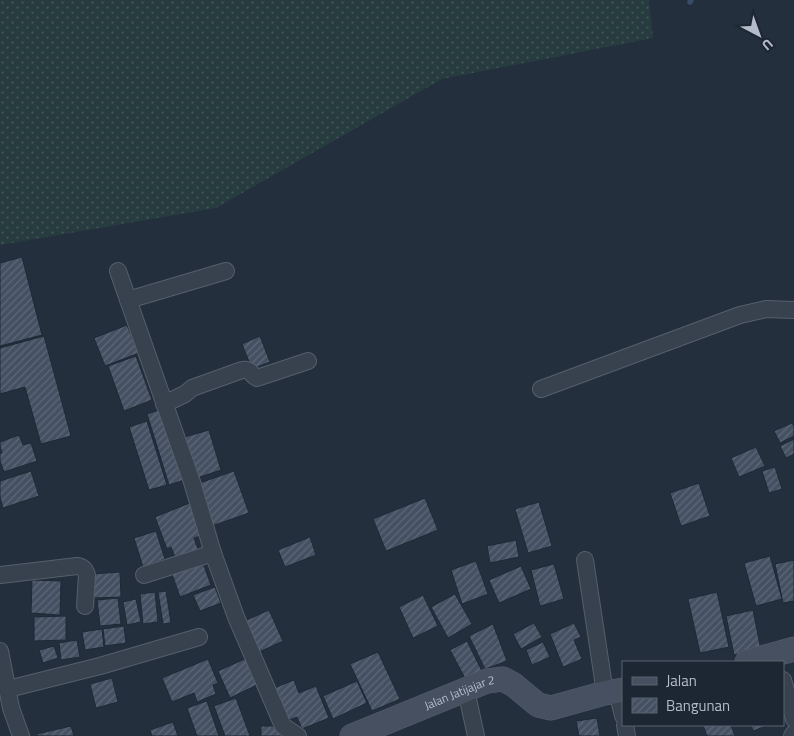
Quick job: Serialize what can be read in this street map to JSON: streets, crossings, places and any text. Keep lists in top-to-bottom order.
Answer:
{
  "streets": {
    "street": ["Jalan Jatijajar 2"]
  },
  "legend": ["Jalan", "Bangunan"],
  "north": "bottom right"
}
